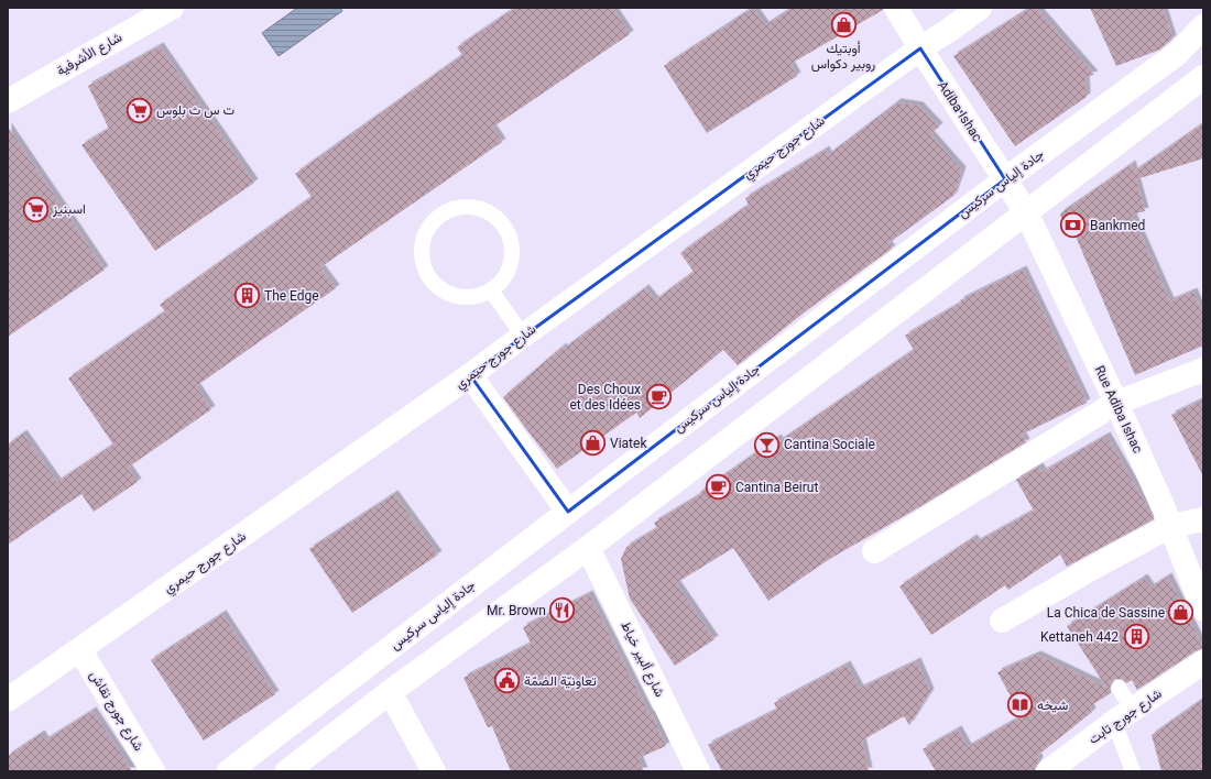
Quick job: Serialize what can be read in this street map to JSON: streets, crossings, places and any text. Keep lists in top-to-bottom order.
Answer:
{
  "streets": {
    "street": [
      "شارع الأشرفية",
      "Adiba Ishac",
      "شارع جورج حيمري",
      "جادة إلياس سركيس",
      "Rue Adiba Ishac",
      "شارع ألبير خياط",
      "شارع جورج نقاش",
      "شارع جورج تابت"
    ]
  },
  "crossings": [
    ["Adiba Ishac", "شارع جورج حيمري"],
    ["Adiba Ishac", "جادة إلياس سركيس"],
    ["Adiba Ishac", "Rue Adiba Ishac"],
    ["شارع جورج حيمري", "شارع جورج نقاش"]
  ],
  "places": {
    "shop": ["أوبتيك روبير دكواس", "Viatek", "La Chica de Sassine"],
    "supermarket": ["ت س ث بلوس", "اسبنيز"],
    "bank": ["Bankmed"],
    "building": ["The Edge", "Kettaneh 442"],
    "cafe": ["Des Choux et des Idées", "Cantina Beirut"],
    "bar": ["Cantina Sociale"],
    "restaurant": ["Mr. Brown"],
    "public building": ["تعاونيّة الضمّة"],
    "library": ["شيخه"]
  }
}
